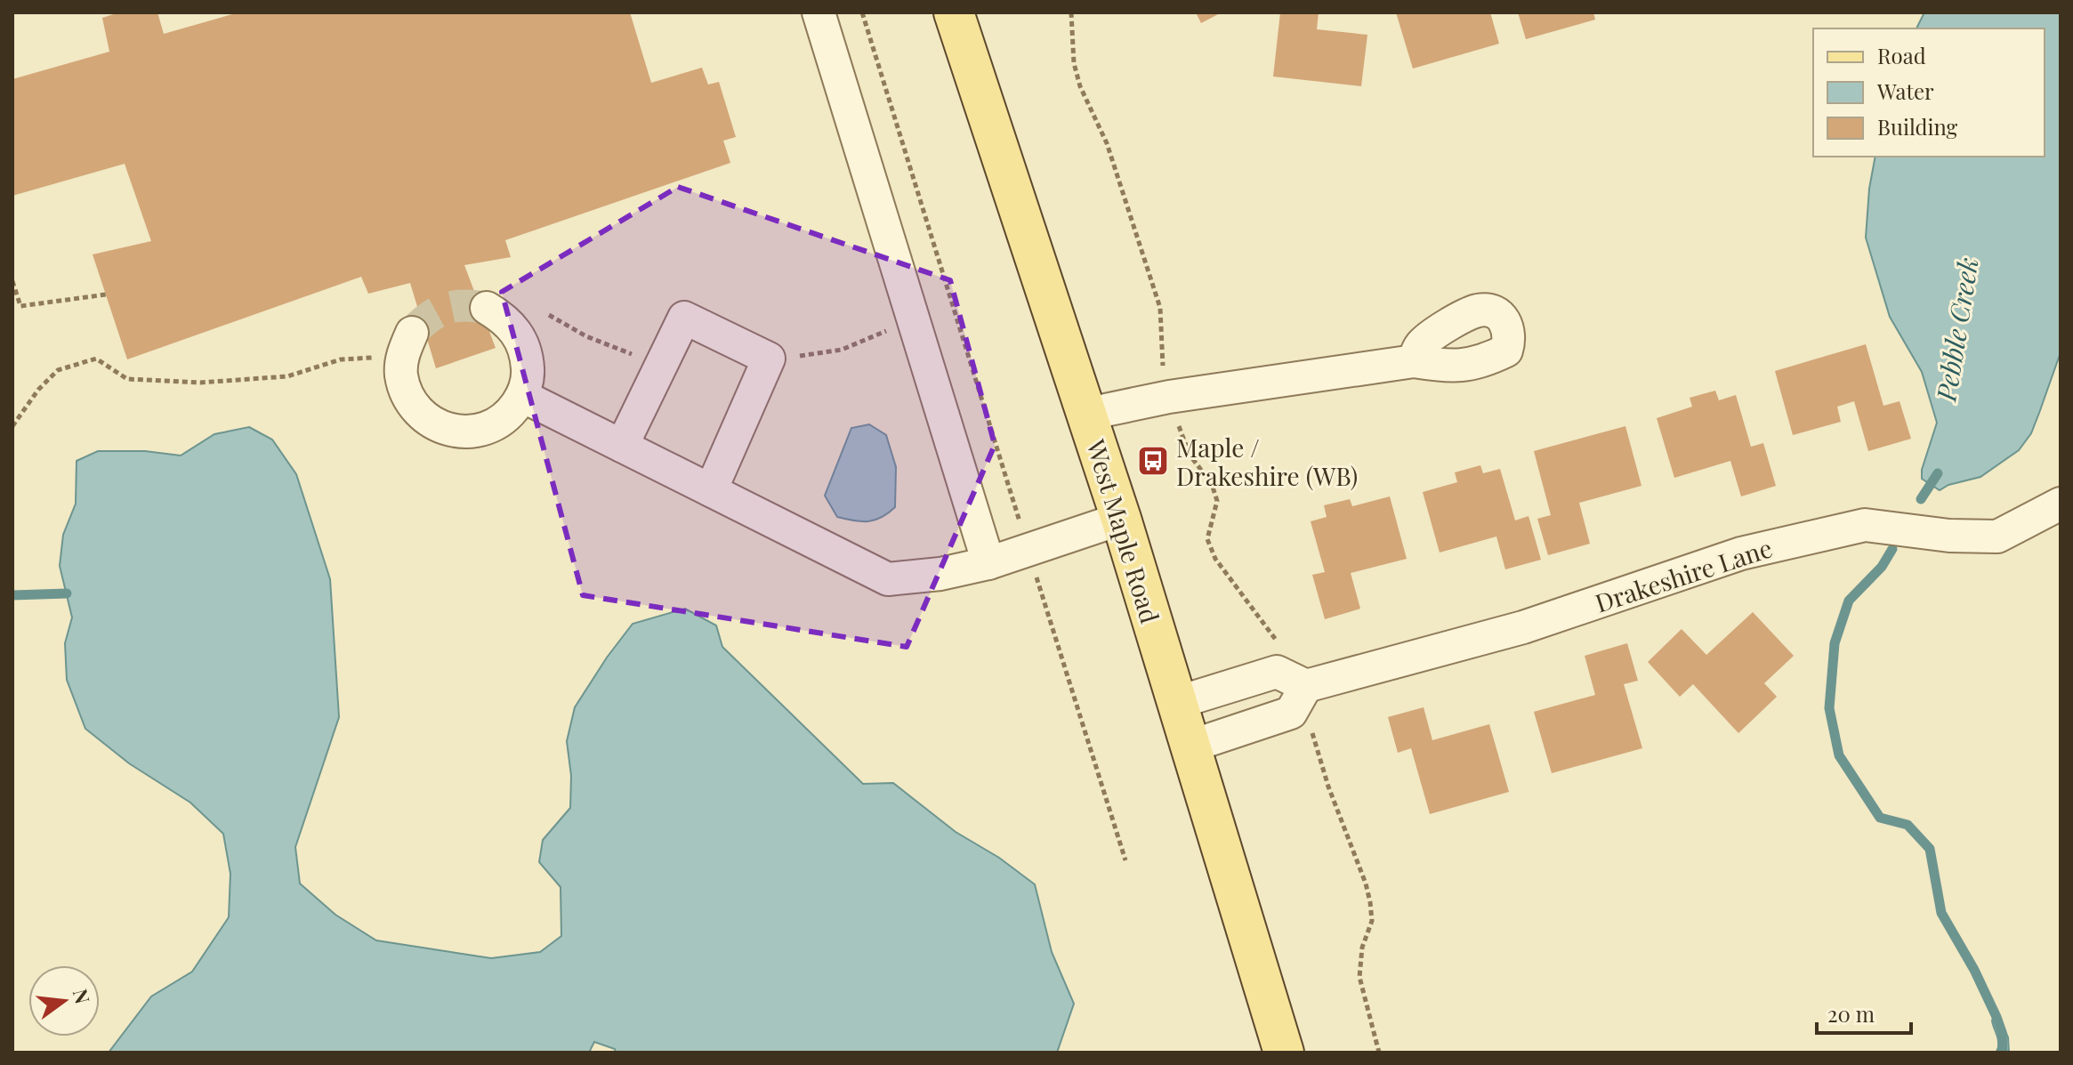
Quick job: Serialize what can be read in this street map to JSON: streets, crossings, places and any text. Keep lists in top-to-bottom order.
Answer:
{
  "streets": {
    "main road": ["West Maple Road"],
    "street": ["Drakeshire Lane"]
  },
  "water": ["Pebble Creek"],
  "places": {
    "bus stop": ["Maple / Drakeshire (WB)"]
  },
  "legend": ["Road", "Water", "Building"],
  "scale_bar": "20 m",
  "north": "right"
}
